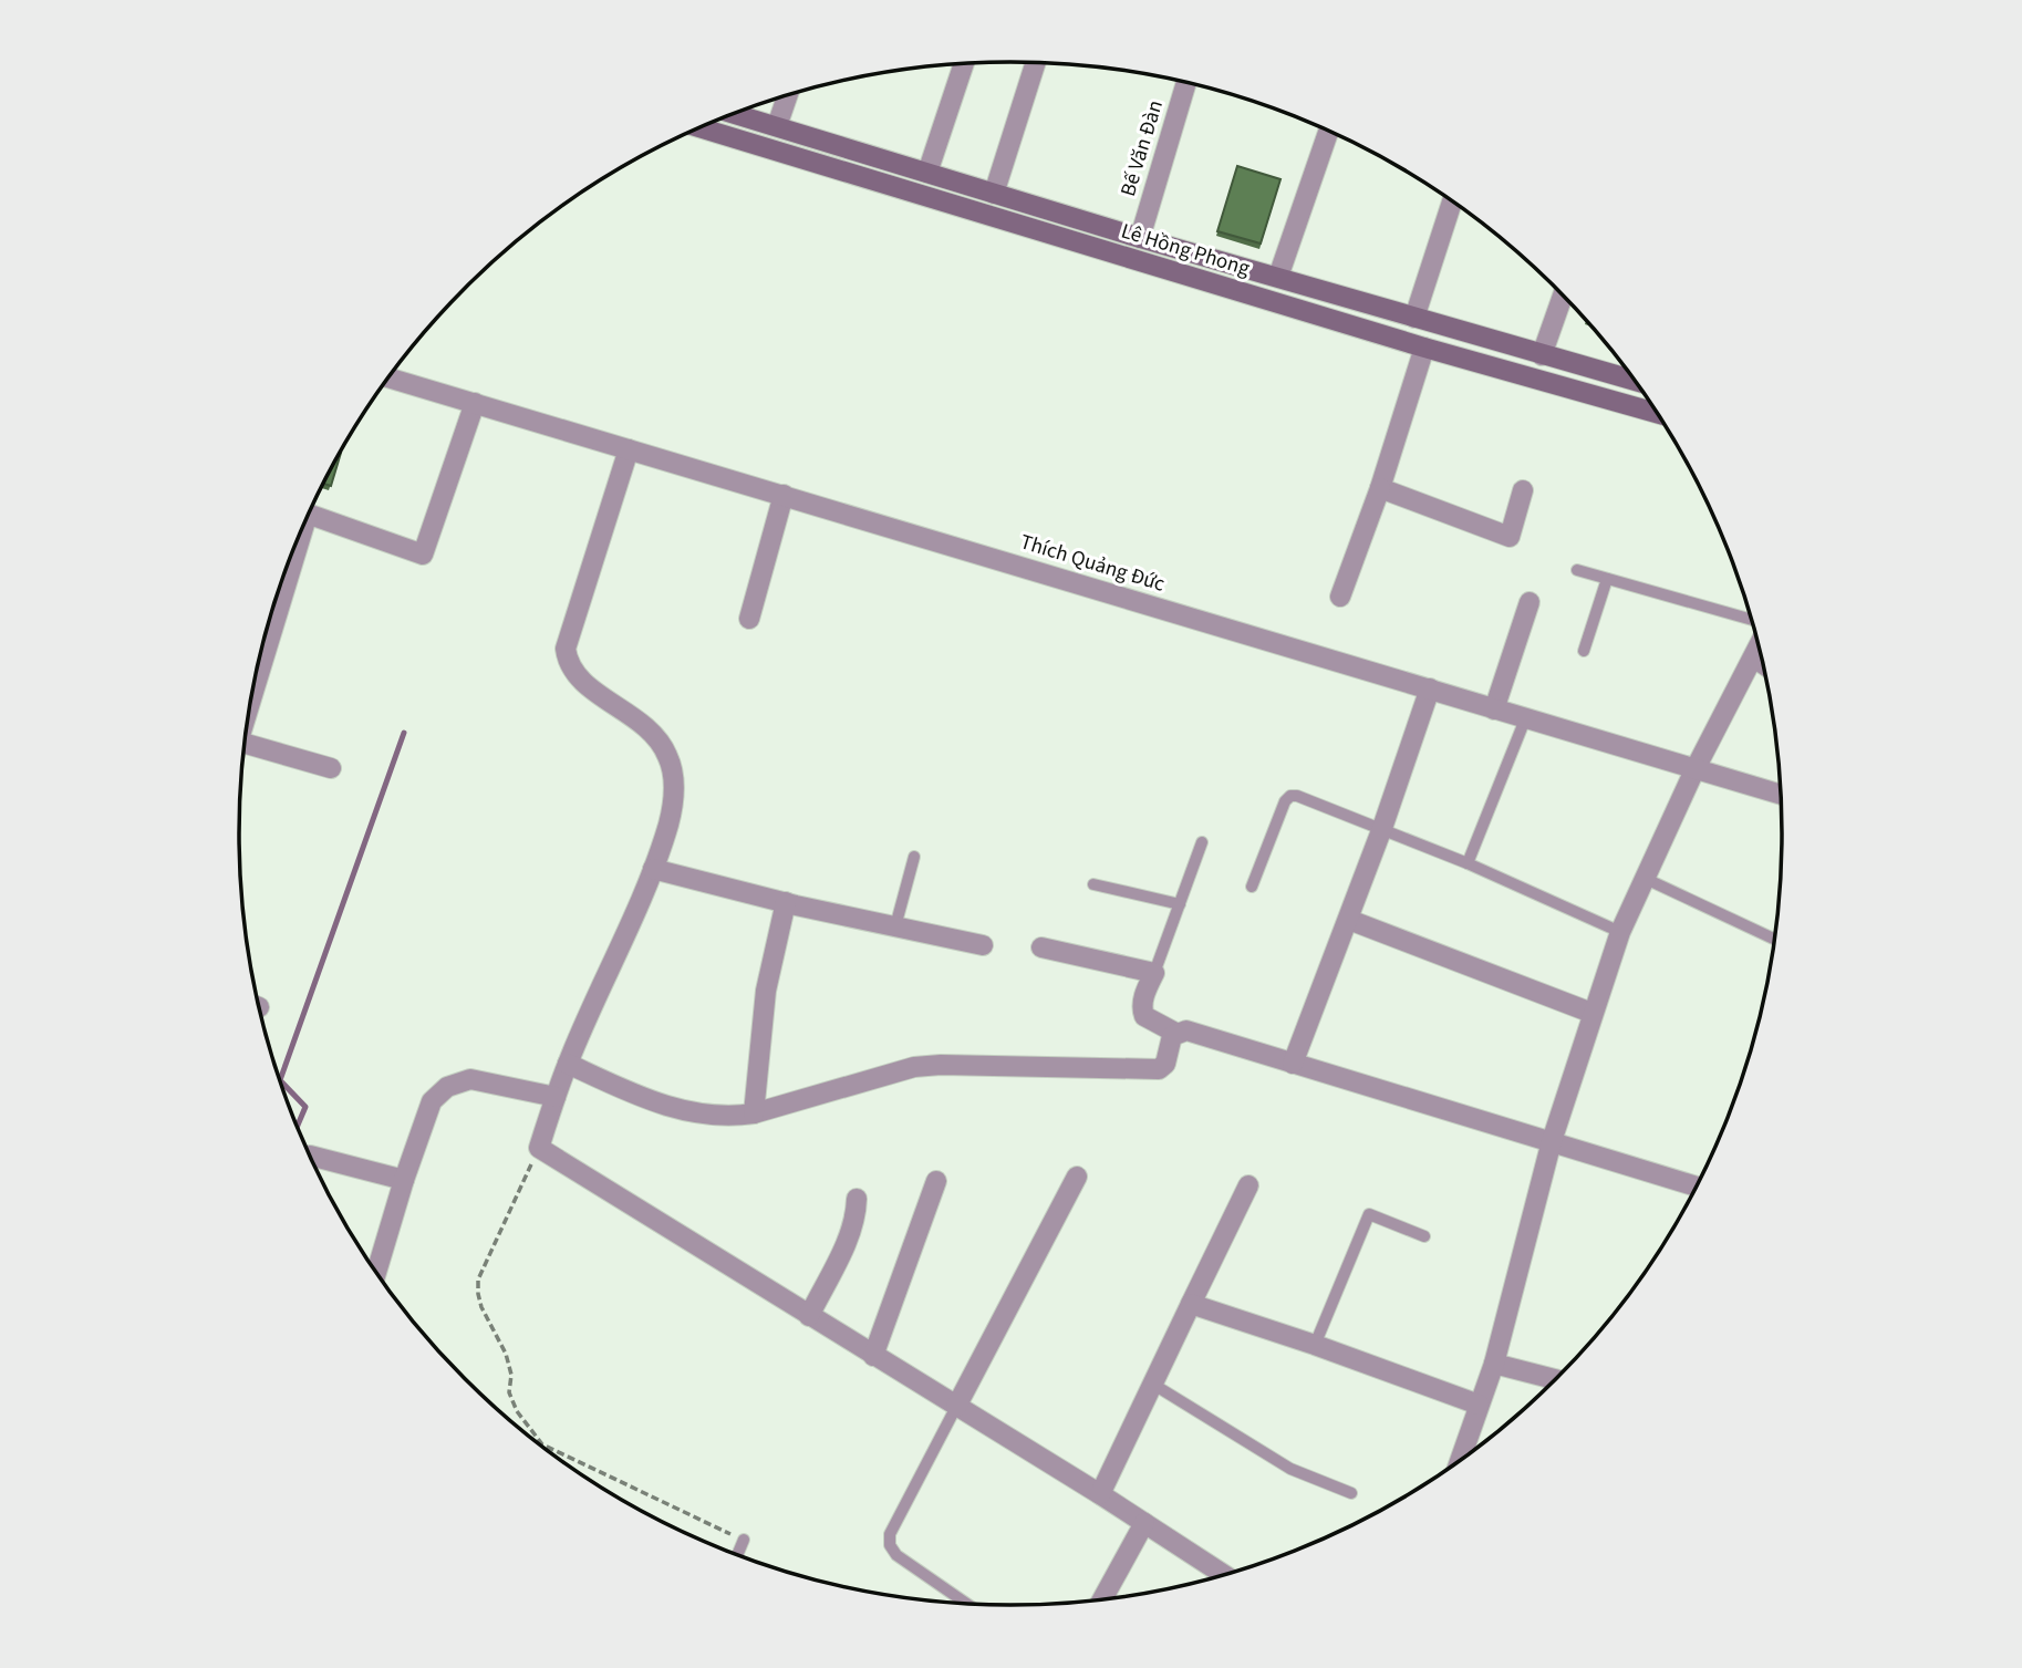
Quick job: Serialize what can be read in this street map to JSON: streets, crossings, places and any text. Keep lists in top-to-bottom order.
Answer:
{
  "streets": {
    "main road": ["Lê Hồng Phong"],
    "street": ["Bế Văn Đàn", "Thích Quảng Đức"]
  },
  "crossings": [
    ["Bế Văn Đàn", "Lê Hồng Phong"]
  ]
}
